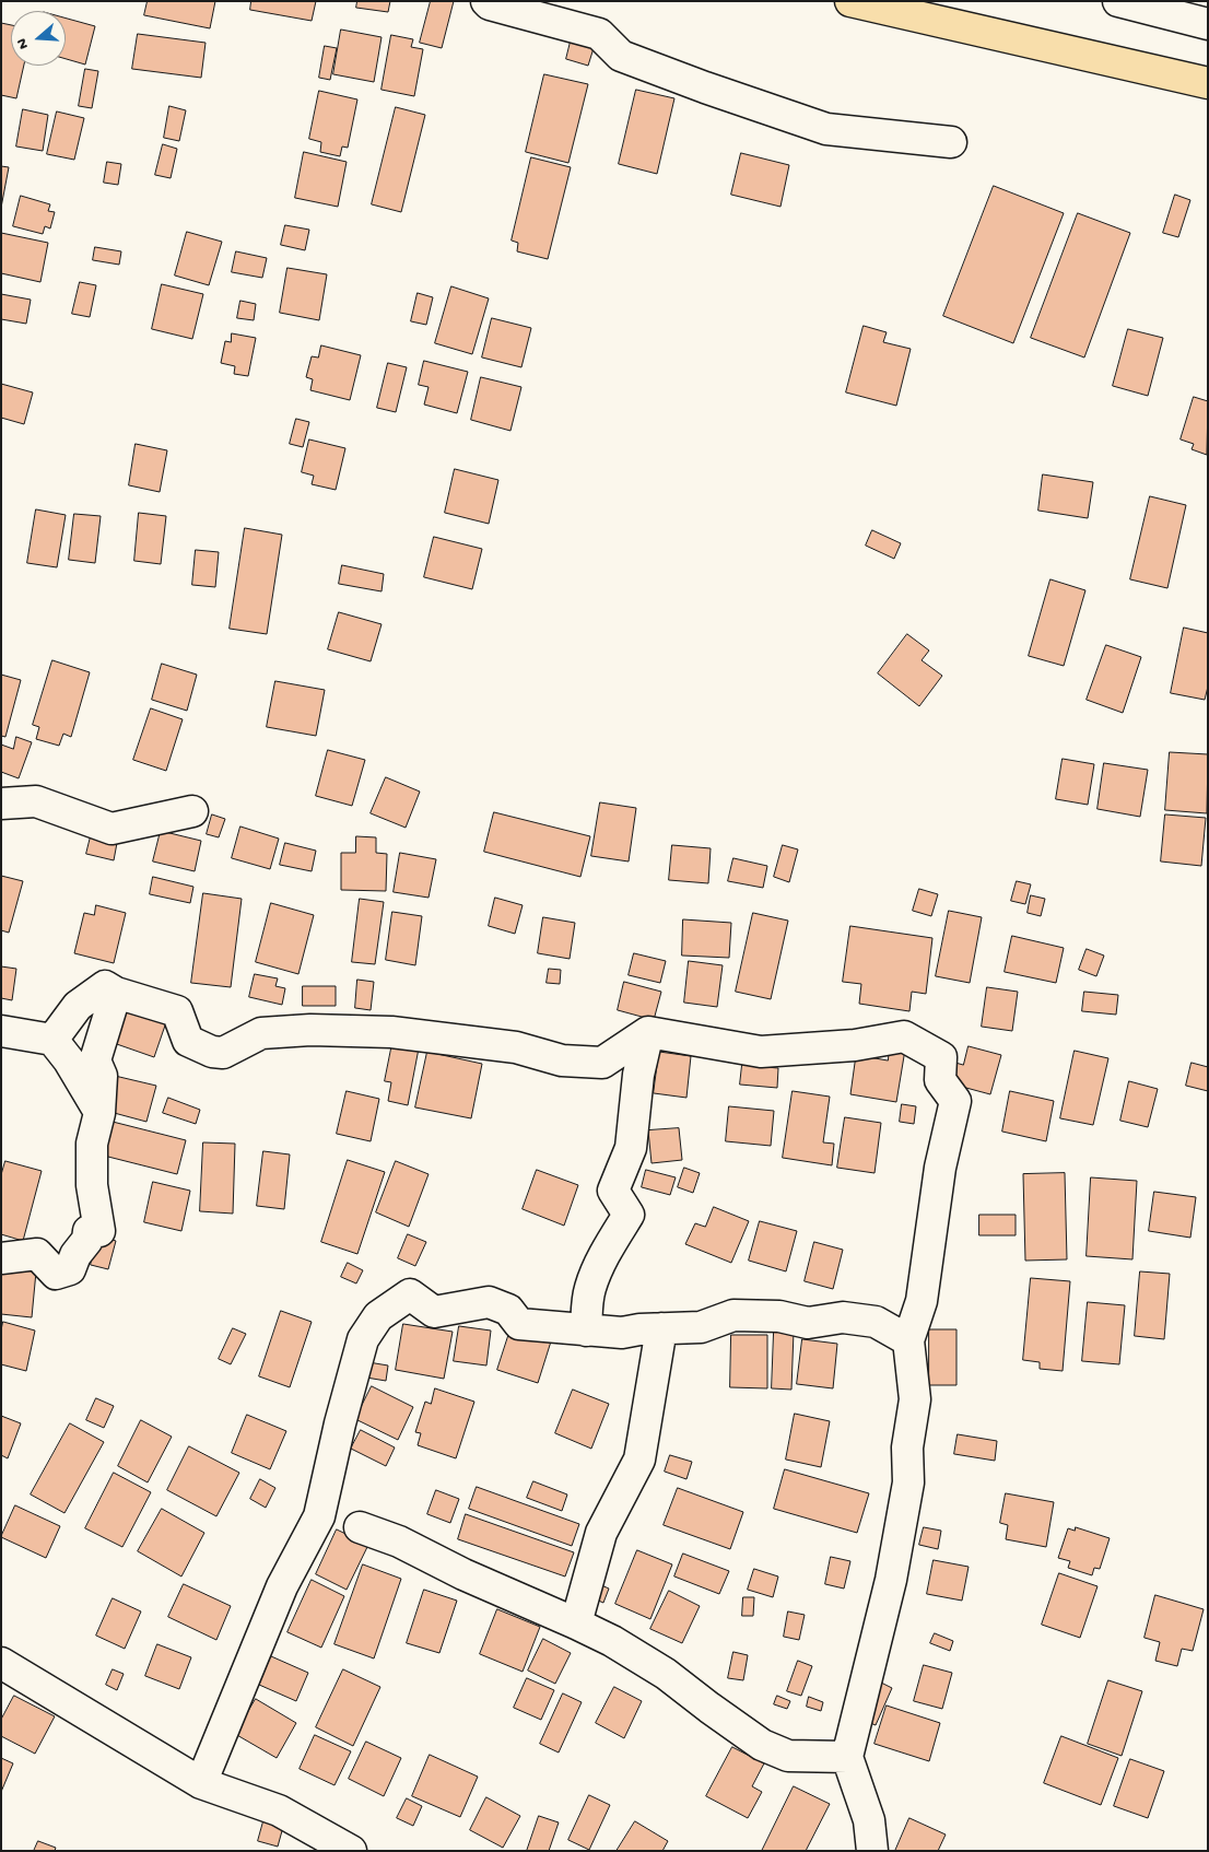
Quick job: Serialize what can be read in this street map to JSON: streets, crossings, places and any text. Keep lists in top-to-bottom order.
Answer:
{
  "north": "left"
}
